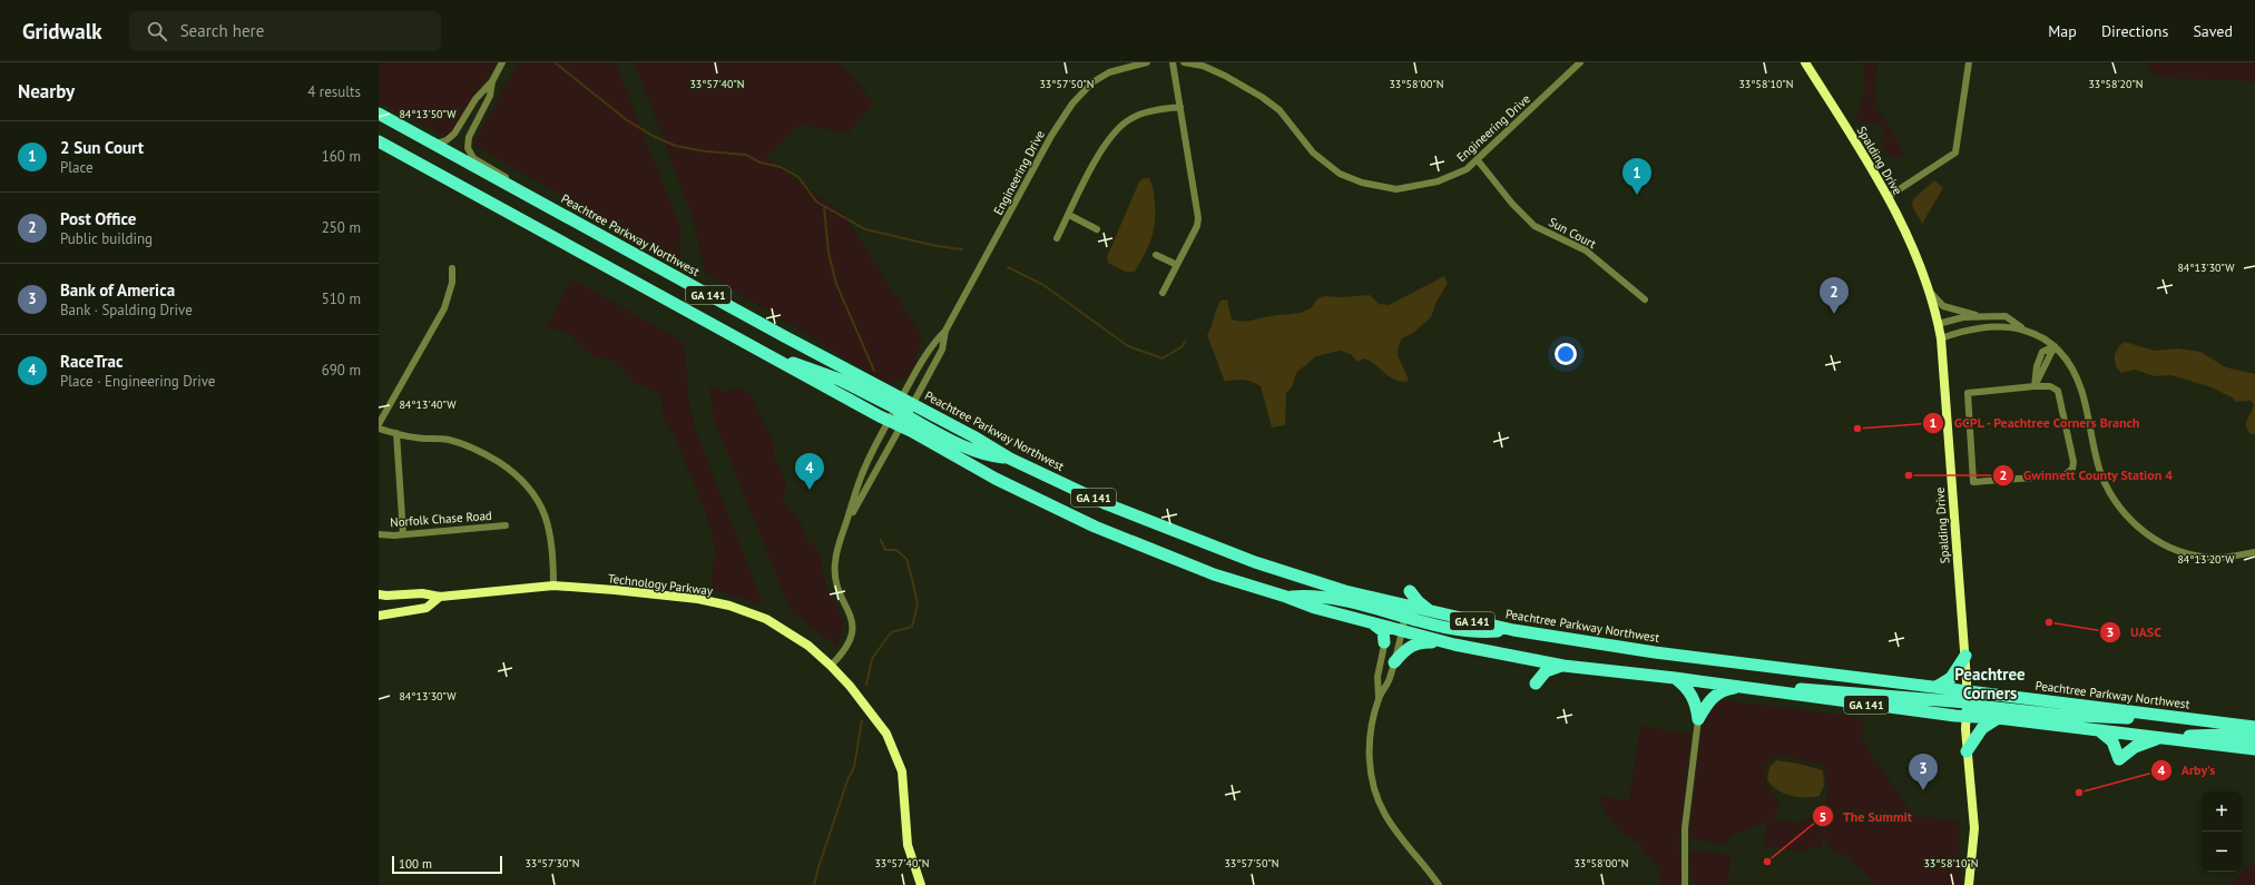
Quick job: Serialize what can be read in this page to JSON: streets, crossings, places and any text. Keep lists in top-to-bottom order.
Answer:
{
  "streets": {
    "highway": ["Peachtree Parkway Northwest", "GA 141"],
    "main road": ["Spalding Drive", "Technology Parkway"],
    "street": ["Engineering Drive", "Sun Court", "Norfolk Chase Road"]
  },
  "crossings": [
    ["Engineering Drive", "Sun Court"],
    ["Engineering Drive", "Peachtree Parkway Northwest"],
    ["Engineering Drive", "Technology Parkway"],
    ["Spalding Drive", "Peachtree Parkway Northwest"]
  ],
  "districts": ["Peachtree Corners"],
  "places": [
    "GCPL - Peachtree Corners Branch",
    "Gwinnett County Station 4",
    "UASC",
    "Arby's",
    "The Summit"
  ],
  "scale_bar": "100 m",
  "page": {
    "header": "Gridwalk",
    "search": "Search here",
    "nav": ["Map", "Directions", "Saved"],
    "heading": ["Nearby", "4 results"],
    "list": [
      {
        "mark": "1",
        "name": "2 Sun Court",
        "note": "Place",
        "value": "160 m"
      },
      {
        "mark": "2",
        "name": "Post Office",
        "note": "Public building",
        "value": "250 m"
      },
      {
        "mark": "3",
        "name": "Bank of America",
        "note": "Bank · Spalding Drive",
        "value": "510 m"
      },
      {
        "mark": "4",
        "name": "RaceTrac",
        "note": "Place · Engineering Drive",
        "value": "690 m"
      }
    ],
    "pins": [
      "1",
      "2",
      "4",
      "3"
    ],
    "map_buttons": ["+", "−"],
    "scale": "100 m"
  },
  "coordinates": [
    "33°57'40\"N",
    "33°57'50\"N",
    "33°58'00\"N",
    "33°58'10\"N",
    "33°58'20\"N",
    "84°13'50\"W",
    "84°13'30\"W",
    "84°13'40\"W",
    "84°13'20\"W",
    "33°57'30\"N"
  ]
}
